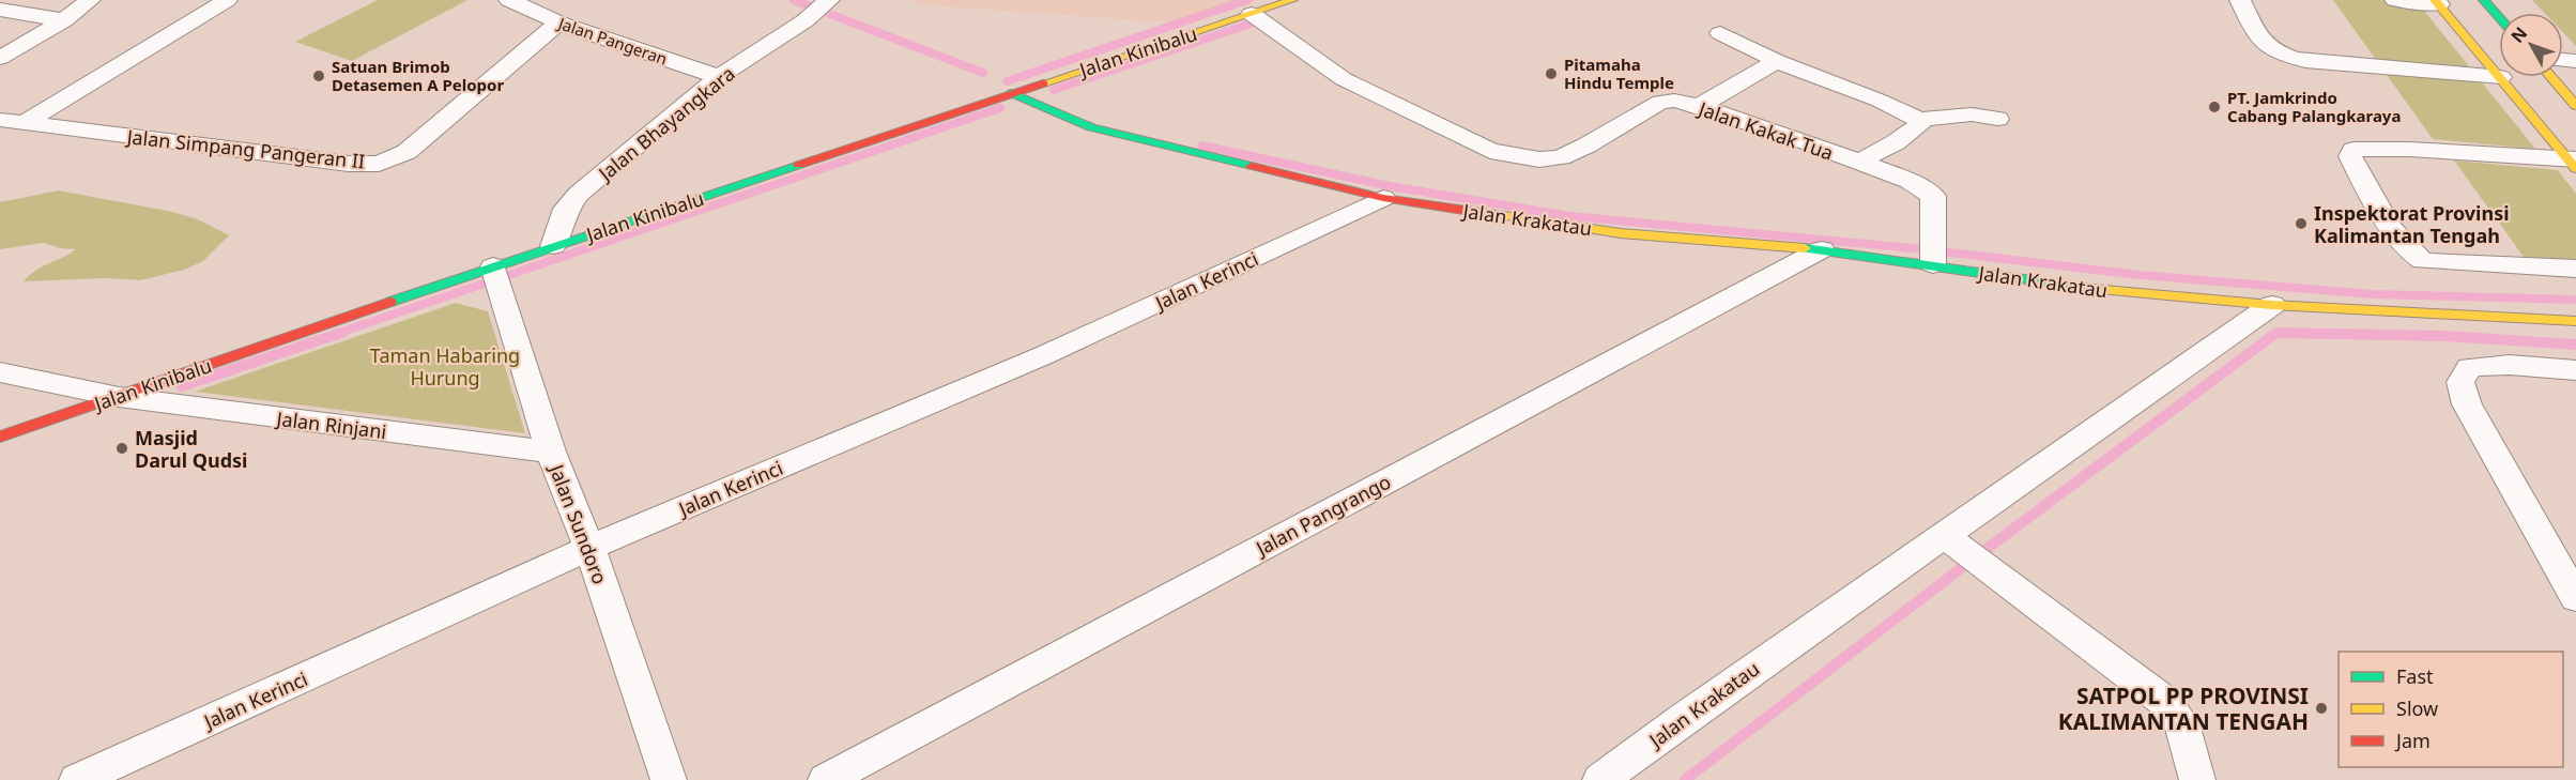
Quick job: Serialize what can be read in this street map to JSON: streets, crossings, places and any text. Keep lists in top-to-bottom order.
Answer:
{
  "streets": {
    "street": [
      "Jalan Pangeran",
      "Jalan Kinibalu",
      "Jalan Bhayangkara",
      "Jalan Kakak Tua",
      "Jalan Simpang Pangeran II",
      "Jalan Krakatau",
      "Jalan Kerinci",
      "Jalan Rinjani",
      "Jalan Pangrango",
      "Jalan Sundoro"
    ]
  },
  "crossings": [
    ["Jalan Pangeran", "Jalan Bhayangkara"],
    ["Jalan Pangeran", "Jalan Simpang Pangeran II"],
    ["Jalan Kinibalu", "Jalan Bhayangkara"],
    ["Jalan Kinibalu", "Jalan Kakak Tua"],
    ["Jalan Kinibalu", "Jalan Krakatau"],
    ["Jalan Kinibalu", "Jalan Rinjani"],
    ["Jalan Kinibalu", "Jalan Sundoro"],
    ["Jalan Kakak Tua", "Jalan Krakatau"],
    ["Jalan Krakatau", "Jalan Kerinci"],
    ["Jalan Krakatau", "Jalan Pangrango"],
    ["Jalan Kerinci", "Jalan Sundoro"],
    ["Jalan Rinjani", "Jalan Sundoro"]
  ],
  "parks": ["Taman Habaring Hurung"],
  "places": [
    "Pitamaha Hindu Temple",
    "Satuan Brimob Detasemen A Pelopor",
    "PT. Jamkrindo Cabang Palangkaraya",
    "Inspektorat Provinsi Kalimantan Tengah",
    "Masjid Darul Qudsi",
    "SATPOL PP PROVINSI KALIMANTAN TENGAH"
  ],
  "legend": ["Fast", "Slow", "Jam"],
  "north": "top left"
}
